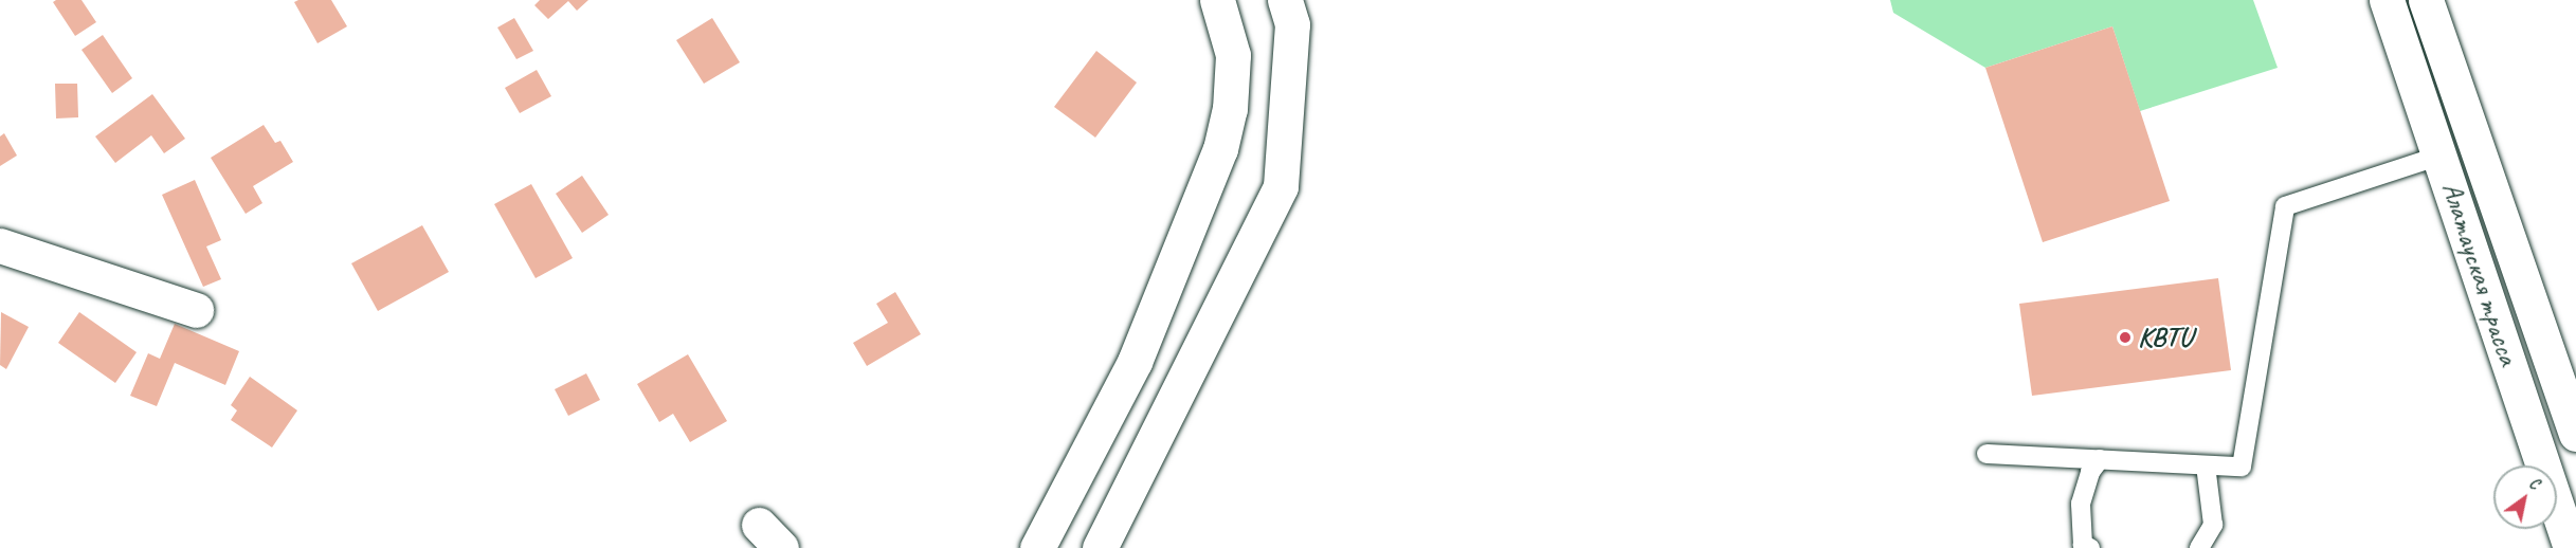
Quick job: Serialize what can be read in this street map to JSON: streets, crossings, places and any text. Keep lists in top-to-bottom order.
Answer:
{
  "streets": {
    "street": ["Алатауская трасса"]
  },
  "places": ["KBTU"],
  "north": "top right"
}
